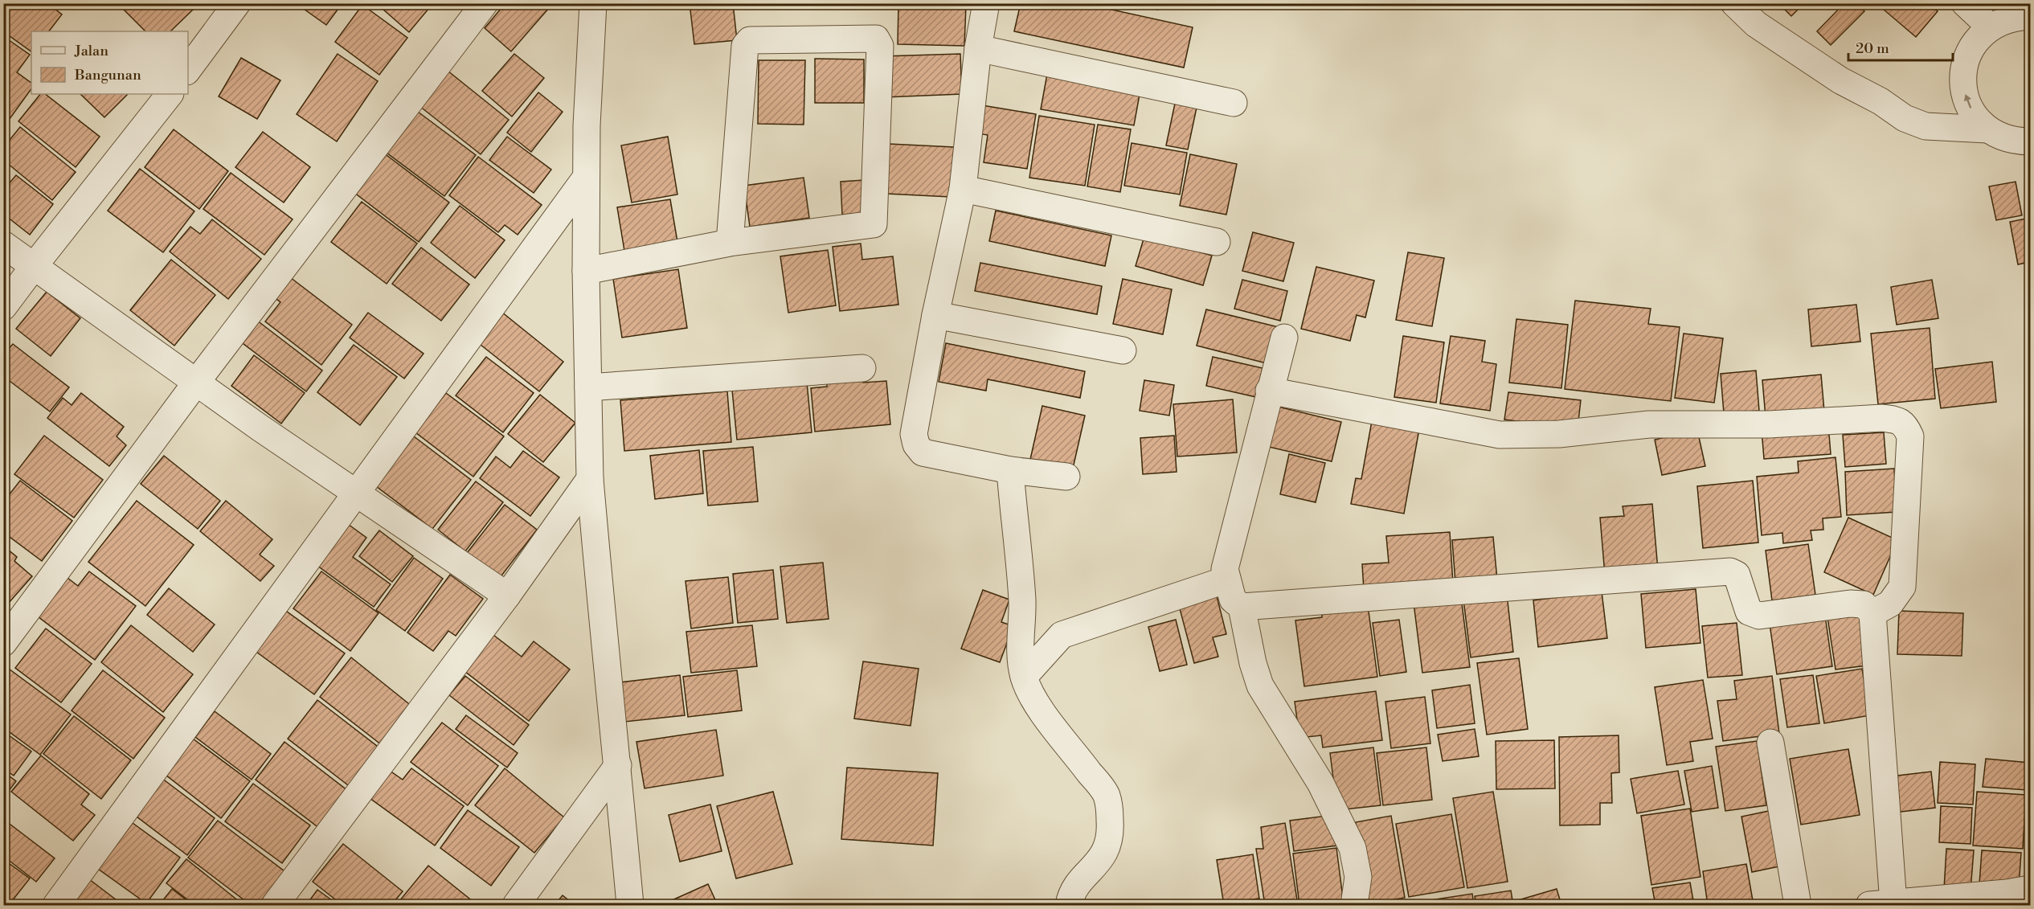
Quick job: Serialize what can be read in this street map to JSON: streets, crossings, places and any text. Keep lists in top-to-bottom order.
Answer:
{
  "legend": ["Jalan", "Bangunan"],
  "scale_bar": "20 m"
}
